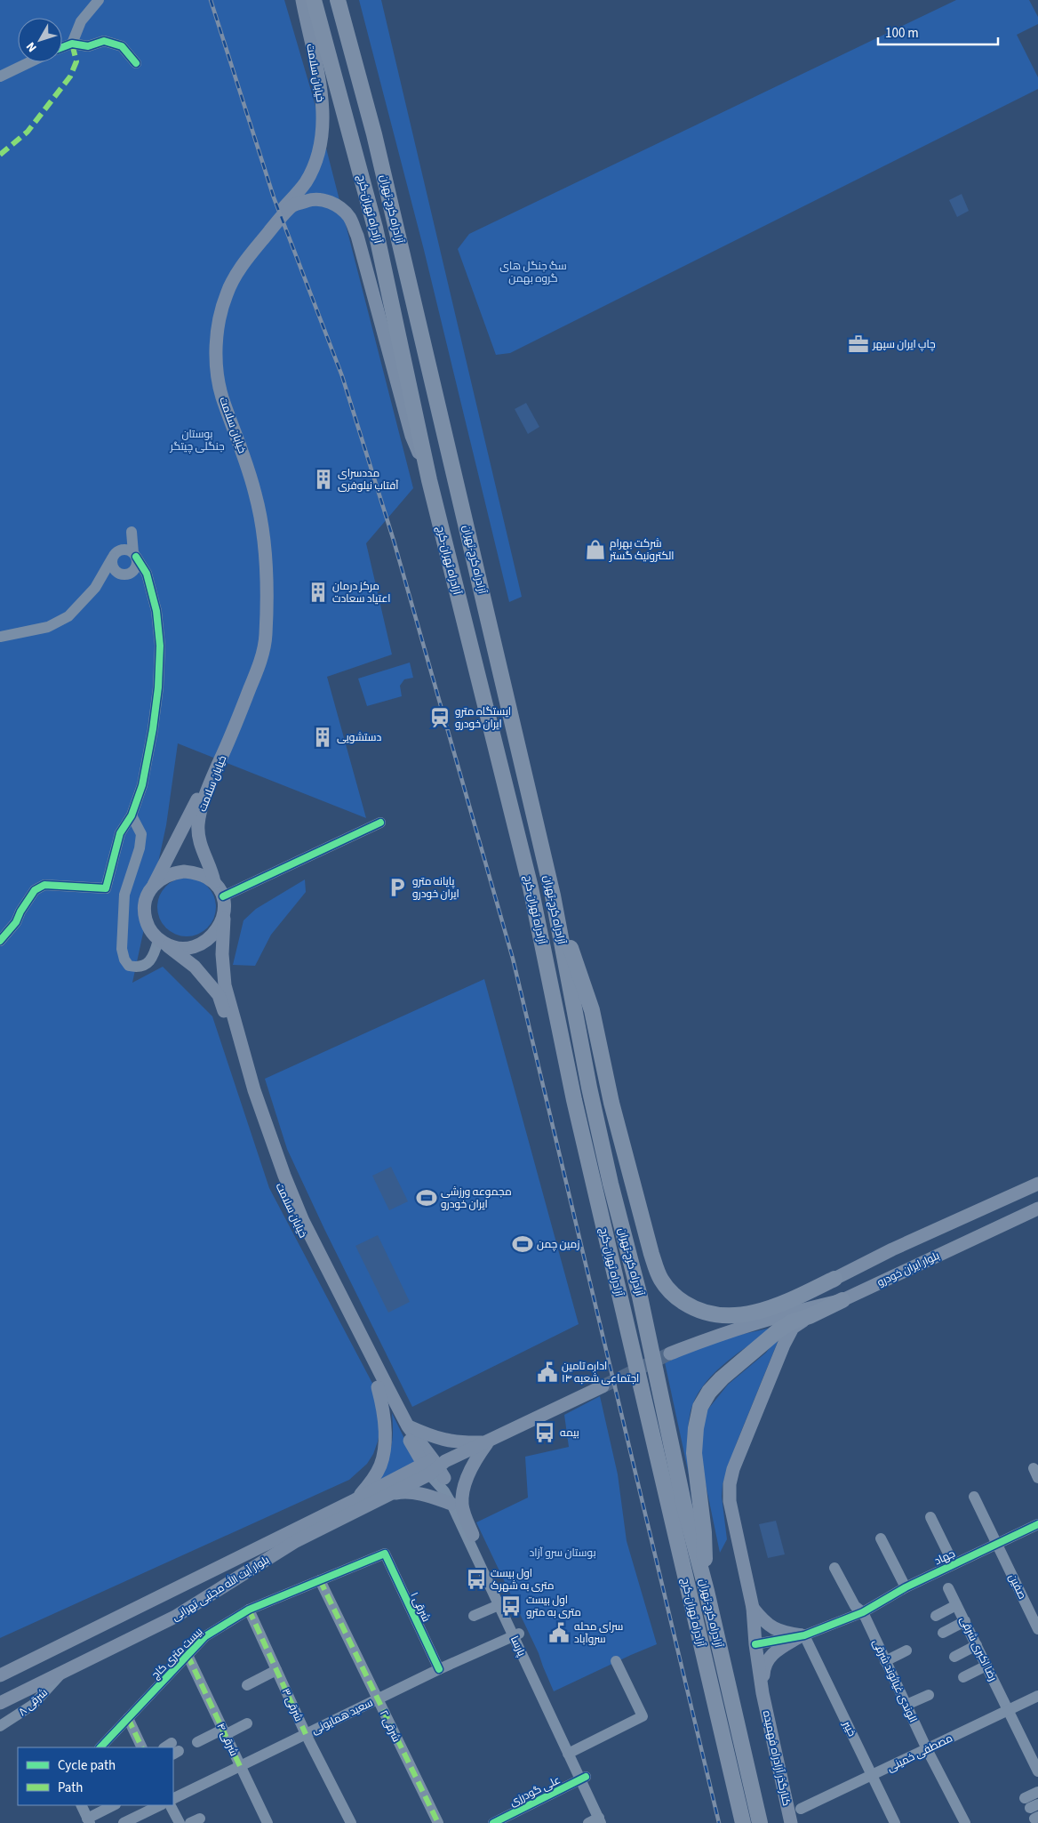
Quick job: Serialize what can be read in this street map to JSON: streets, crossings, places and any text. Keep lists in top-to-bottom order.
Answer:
{
  "streets": {
    "highway": ["آزادراه تهران-کرج", "آزادراه کرج-تهران"],
    "main road": [
      "خیابان سلامت",
      "بلوار ایران خودرو",
      "بلوار آیت الله مجتبی تهرانی",
      "کنارگذر آزادراه فهمیده"
    ],
    "street": [
      "جهاد",
      "صفین",
      "۱ شرقی",
      "پارسا",
      "رضا اکبری شرقی",
      "بیست متری کاج",
      "الوندی غیاثوند شرقی",
      "۸ شرقی",
      "۳ شرقی",
      "سعید همایونی",
      "۲ شرقی",
      "خیبر",
      "۴ شرقی",
      "مصطفی خمینی",
      "علی گودرزی"
    ]
  },
  "crossings": [
    ["خیابان سلامت", "آزادراه تهران-کرج"],
    ["خیابان سلامت", "بلوار آیت الله مجتبی تهرانی"],
    ["خیابان سلامت", "پارسا"],
    ["جهاد", "صفین"],
    ["جهاد", "الوندی غیاثوند شرقی"],
    ["جهاد", "خیبر"],
    ["بلوار آیت الله مجتبی تهرانی", "پارسا"],
    ["بلوار آیت الله مجتبی تهرانی", "۸ شرقی"],
    ["۱ شرقی", "بیست متری کاج"],
    ["۱ شرقی", "سعید همایونی"],
    ["پارسا", "سعید همایونی"],
    ["پارسا", "علی گودرزی"],
    ["رضا اکبری شرقی", "مصطفی خمینی"],
    ["بیست متری کاج", "۳ شرقی"],
    ["بیست متری کاج", "۲ شرقی"],
    ["بیست متری کاج", "۴ شرقی"],
    ["الوندی غیاثوند شرقی", "مصطفی خمینی"],
    ["۳ شرقی", "سعید همایونی"],
    ["سعید همایونی", "۲ شرقی"],
    ["سعید همایونی", "۴ شرقی"],
    ["خیبر", "مصطفی خمینی"]
  ],
  "parks": ["سگ جنگل های گروه بهمن", "بوستان جنگلی چیتگر", "بوستان سرو آزاد"],
  "places": {
    "office": ["چاپ ایران سپهر"],
    "building": ["مددسرای آفتاب نیلوفری", "مرکز درمان اعتیاد سعادت", "دستشویی"],
    "shop": ["شرکت بهرام الکترونیک گستر"],
    "station": ["ایستگاه مترو ایران خودرو"],
    "parking": ["پایانه مترو ایران خودرو"],
    "sports": ["مجموعه ورزشی ایران خودرو", "زمین چمن"],
    "public building": ["اداره تامین اجتماعی شعبه ۱۴", "سرای محله سروآباد"],
    "bus stop": ["بیمه", "اول بیست متری به شهرک", "اول بیست متری به مترو"]
  },
  "legend": ["Cycle path", "Path"],
  "scale_bar": "100 m",
  "north": "bottom left"
}
